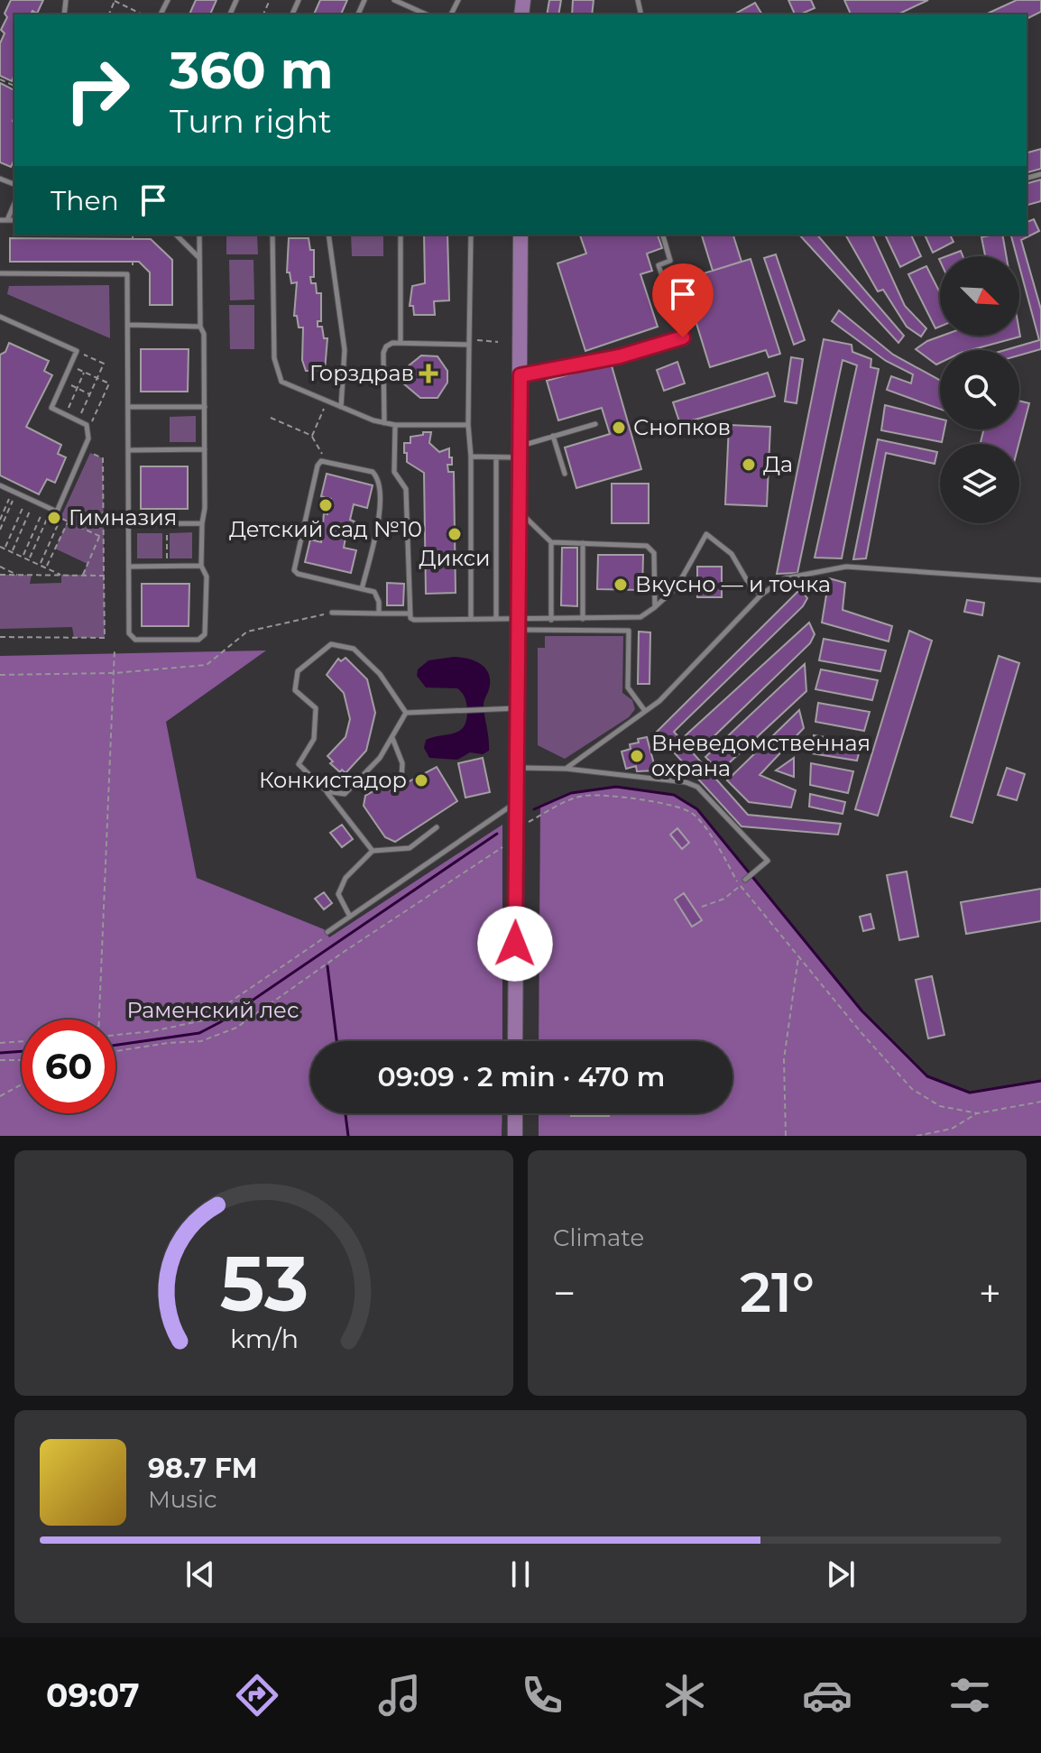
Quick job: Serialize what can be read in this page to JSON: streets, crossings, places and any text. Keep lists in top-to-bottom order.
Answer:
{
  "parks": ["Раменский лес"],
  "places": {
    "health": ["Горздрав"],
    "other": [
      "Снопков",
      "Да",
      "Детский сад №10",
      "Гимназия",
      "Дикси",
      "Вкусно — и точка",
      "Вневедомственная охрана",
      "Конкистадор"
    ]
  },
  "north": "bottom right",
  "page": {
    "turn": ["360 m", "Turn right"],
    "then": "Then",
    "limit": "60",
    "trip": "09:09 · 2 min · 470 m",
    "tile": "Climate",
    "heat": ["−", "21°", "+"],
    "song": ["98.7 FM", "Music"],
    "tabs": "09:07",
    "gauge": ["53", "km/h"]
  }
}
